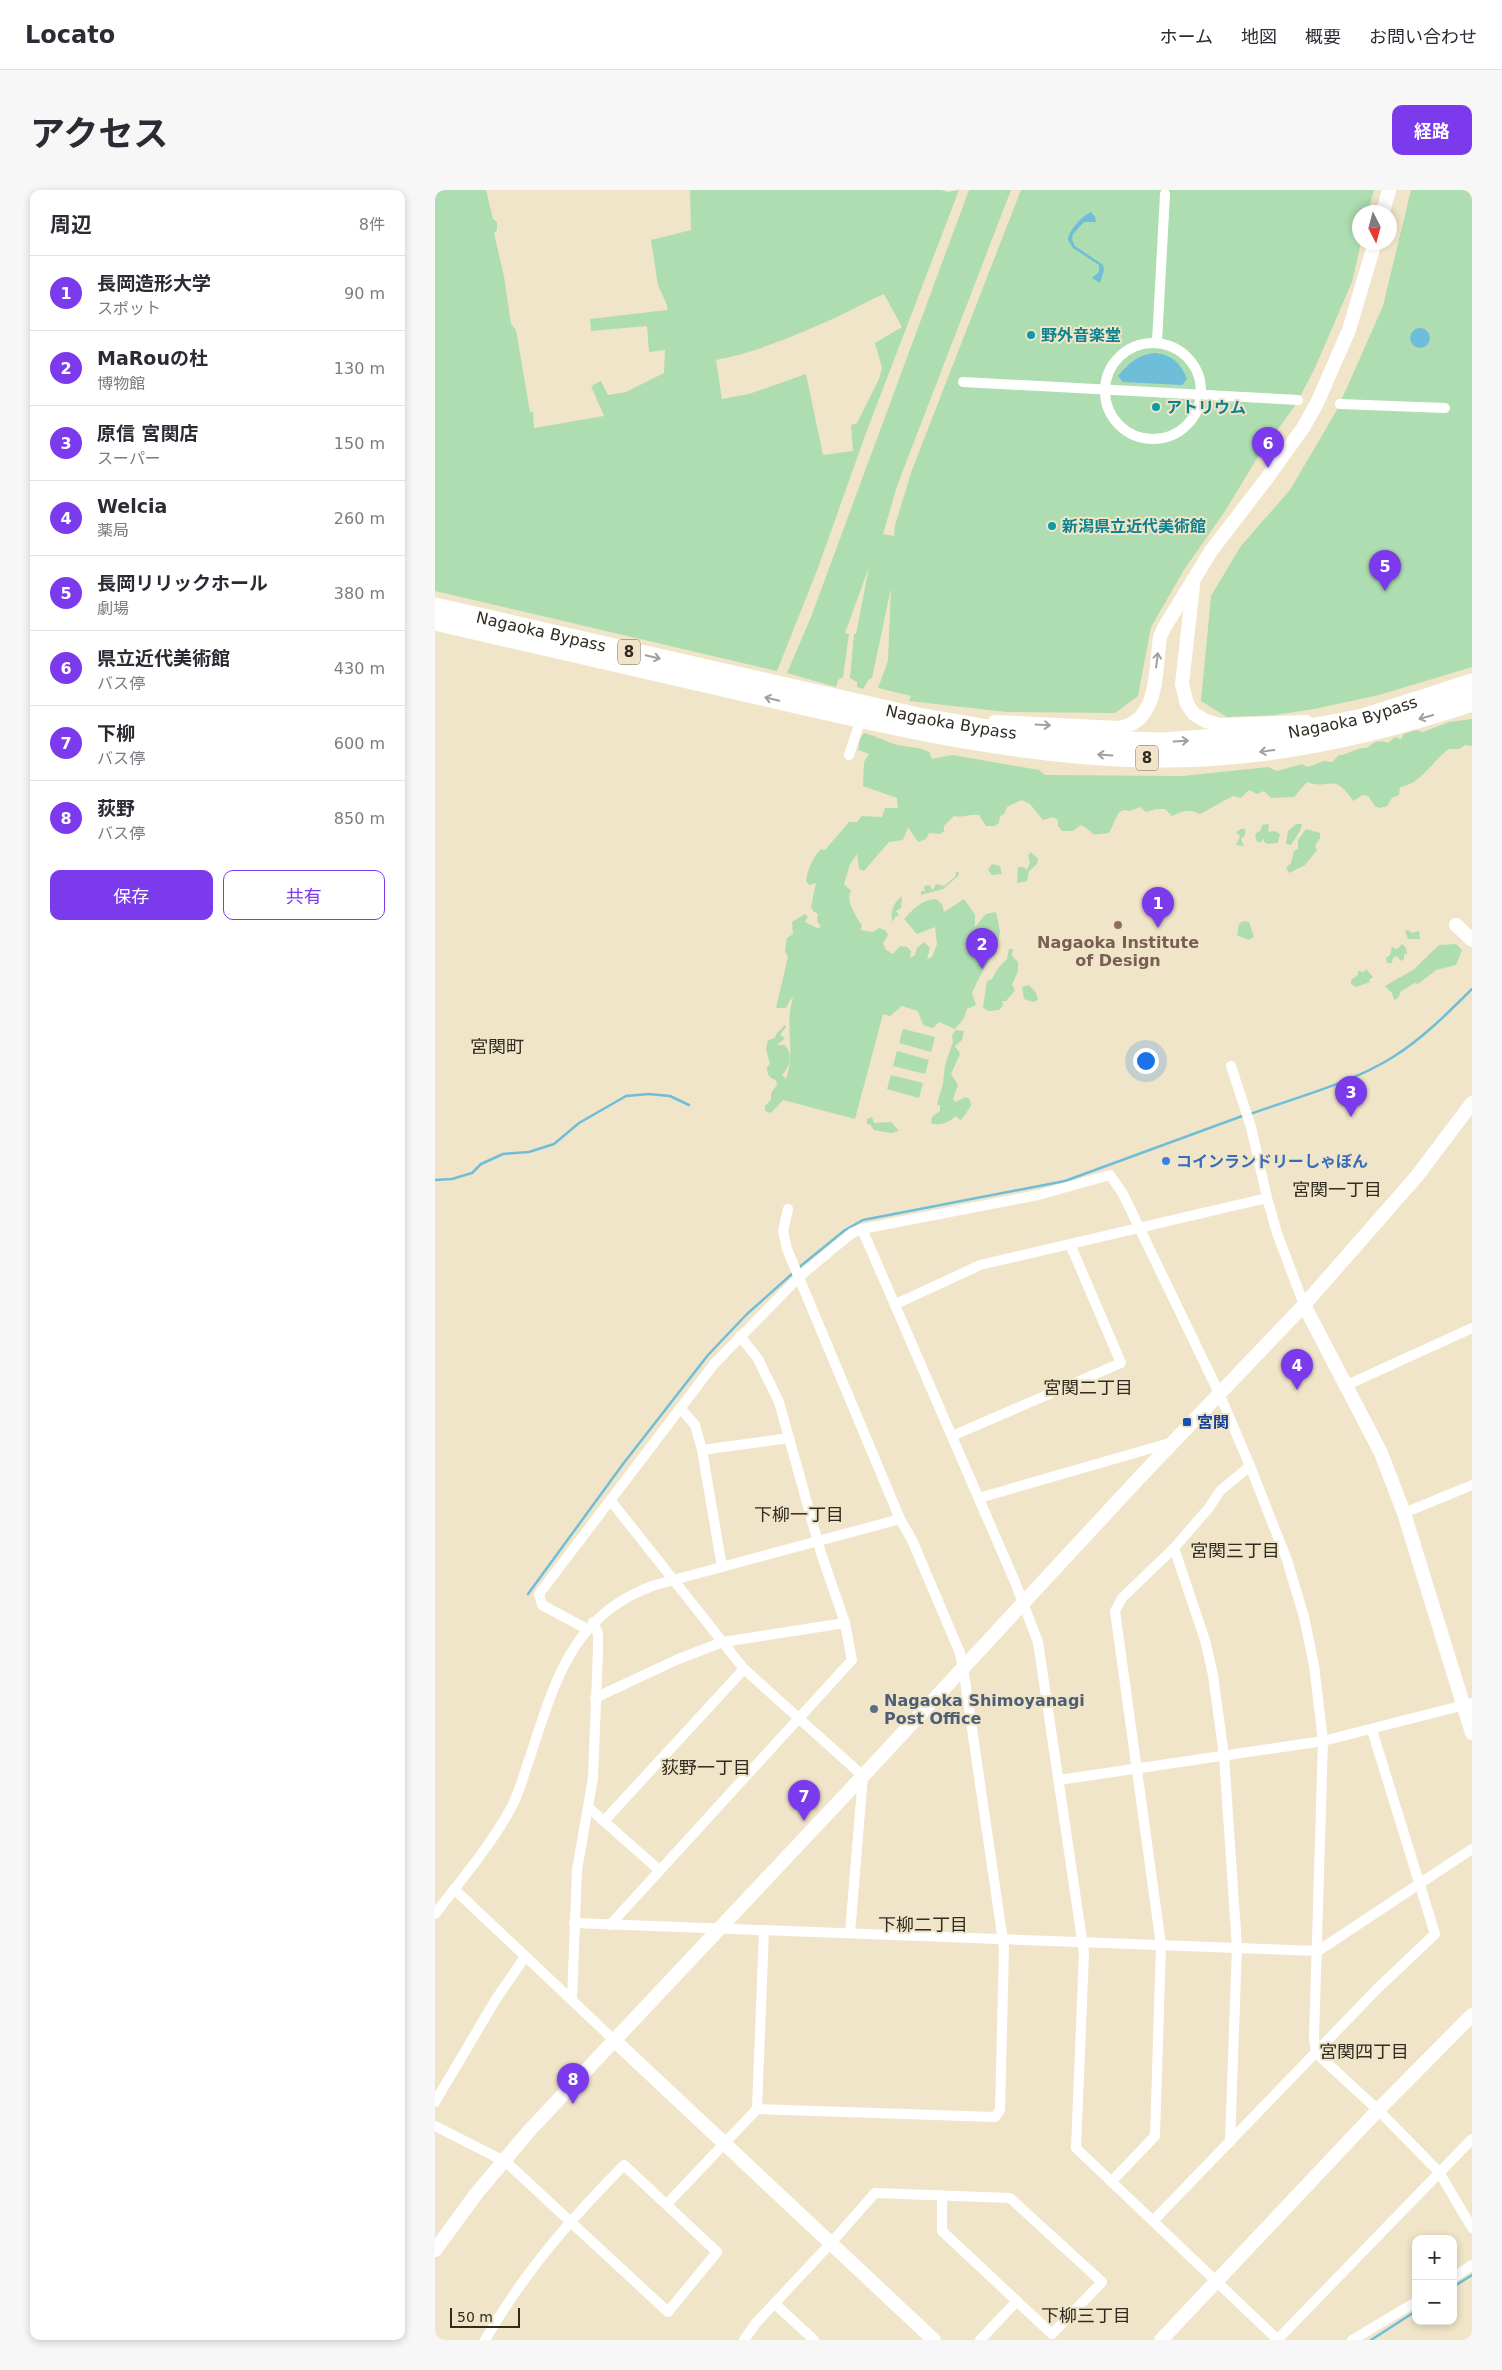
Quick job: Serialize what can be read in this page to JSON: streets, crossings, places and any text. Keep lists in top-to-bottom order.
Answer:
{
  "streets": {
    "highway": ["Nagaoka Bypass", "8"]
  },
  "districts": [
    "宮関町",
    "宮関一丁目",
    "宮関二丁目",
    "下柳一丁目",
    "宮関三丁目",
    "荻野一丁目",
    "下柳二丁目",
    "宮関四丁目",
    "下柳三丁目"
  ],
  "places": {
    "other": [
      "野外音楽堂",
      "アトリウム",
      "新潟県立近代美術館",
      "Nagaoka Institute of Design",
      "コインランドリーしゃぼん",
      "Nagaoka Shimoyanagi Post Office"
    ],
    "transit": ["宮関"]
  },
  "scale_bar": "50 m",
  "north": "bottom",
  "page": {
    "header": "Locato",
    "nav": [
      "ホーム",
      "地図",
      "概要",
      "お問い合わせ"
    ],
    "title": "アクセス",
    "buttons": [
      "経路",
      ["保存", "共有"]
    ],
    "heading": ["周辺", "8件"],
    "list": [
      {
        "mark": "1",
        "name": "長岡造形大学",
        "note": "スポット",
        "value": "90 m"
      },
      {
        "mark": "2",
        "name": "MaRouの杜",
        "note": "博物館",
        "value": "130 m"
      },
      {
        "mark": "3",
        "name": "原信 宮関店",
        "note": "スーパー",
        "value": "150 m"
      },
      {
        "mark": "4",
        "name": "Welcia",
        "note": "薬局",
        "value": "260 m"
      },
      {
        "mark": "5",
        "name": "長岡リリックホール",
        "note": "劇場",
        "value": "380 m"
      },
      {
        "mark": "6",
        "name": "県立近代美術館",
        "note": "バス停",
        "value": "430 m"
      },
      {
        "mark": "7",
        "name": "下柳",
        "note": "バス停",
        "value": "600 m"
      },
      {
        "mark": "8",
        "name": "荻野",
        "note": "バス停",
        "value": "850 m"
      }
    ],
    "pins": [
      "6",
      "5",
      "1",
      "2",
      "3",
      "4",
      "7",
      "8"
    ],
    "map_buttons": ["+", "−"],
    "scale": "50 m"
  }
}
